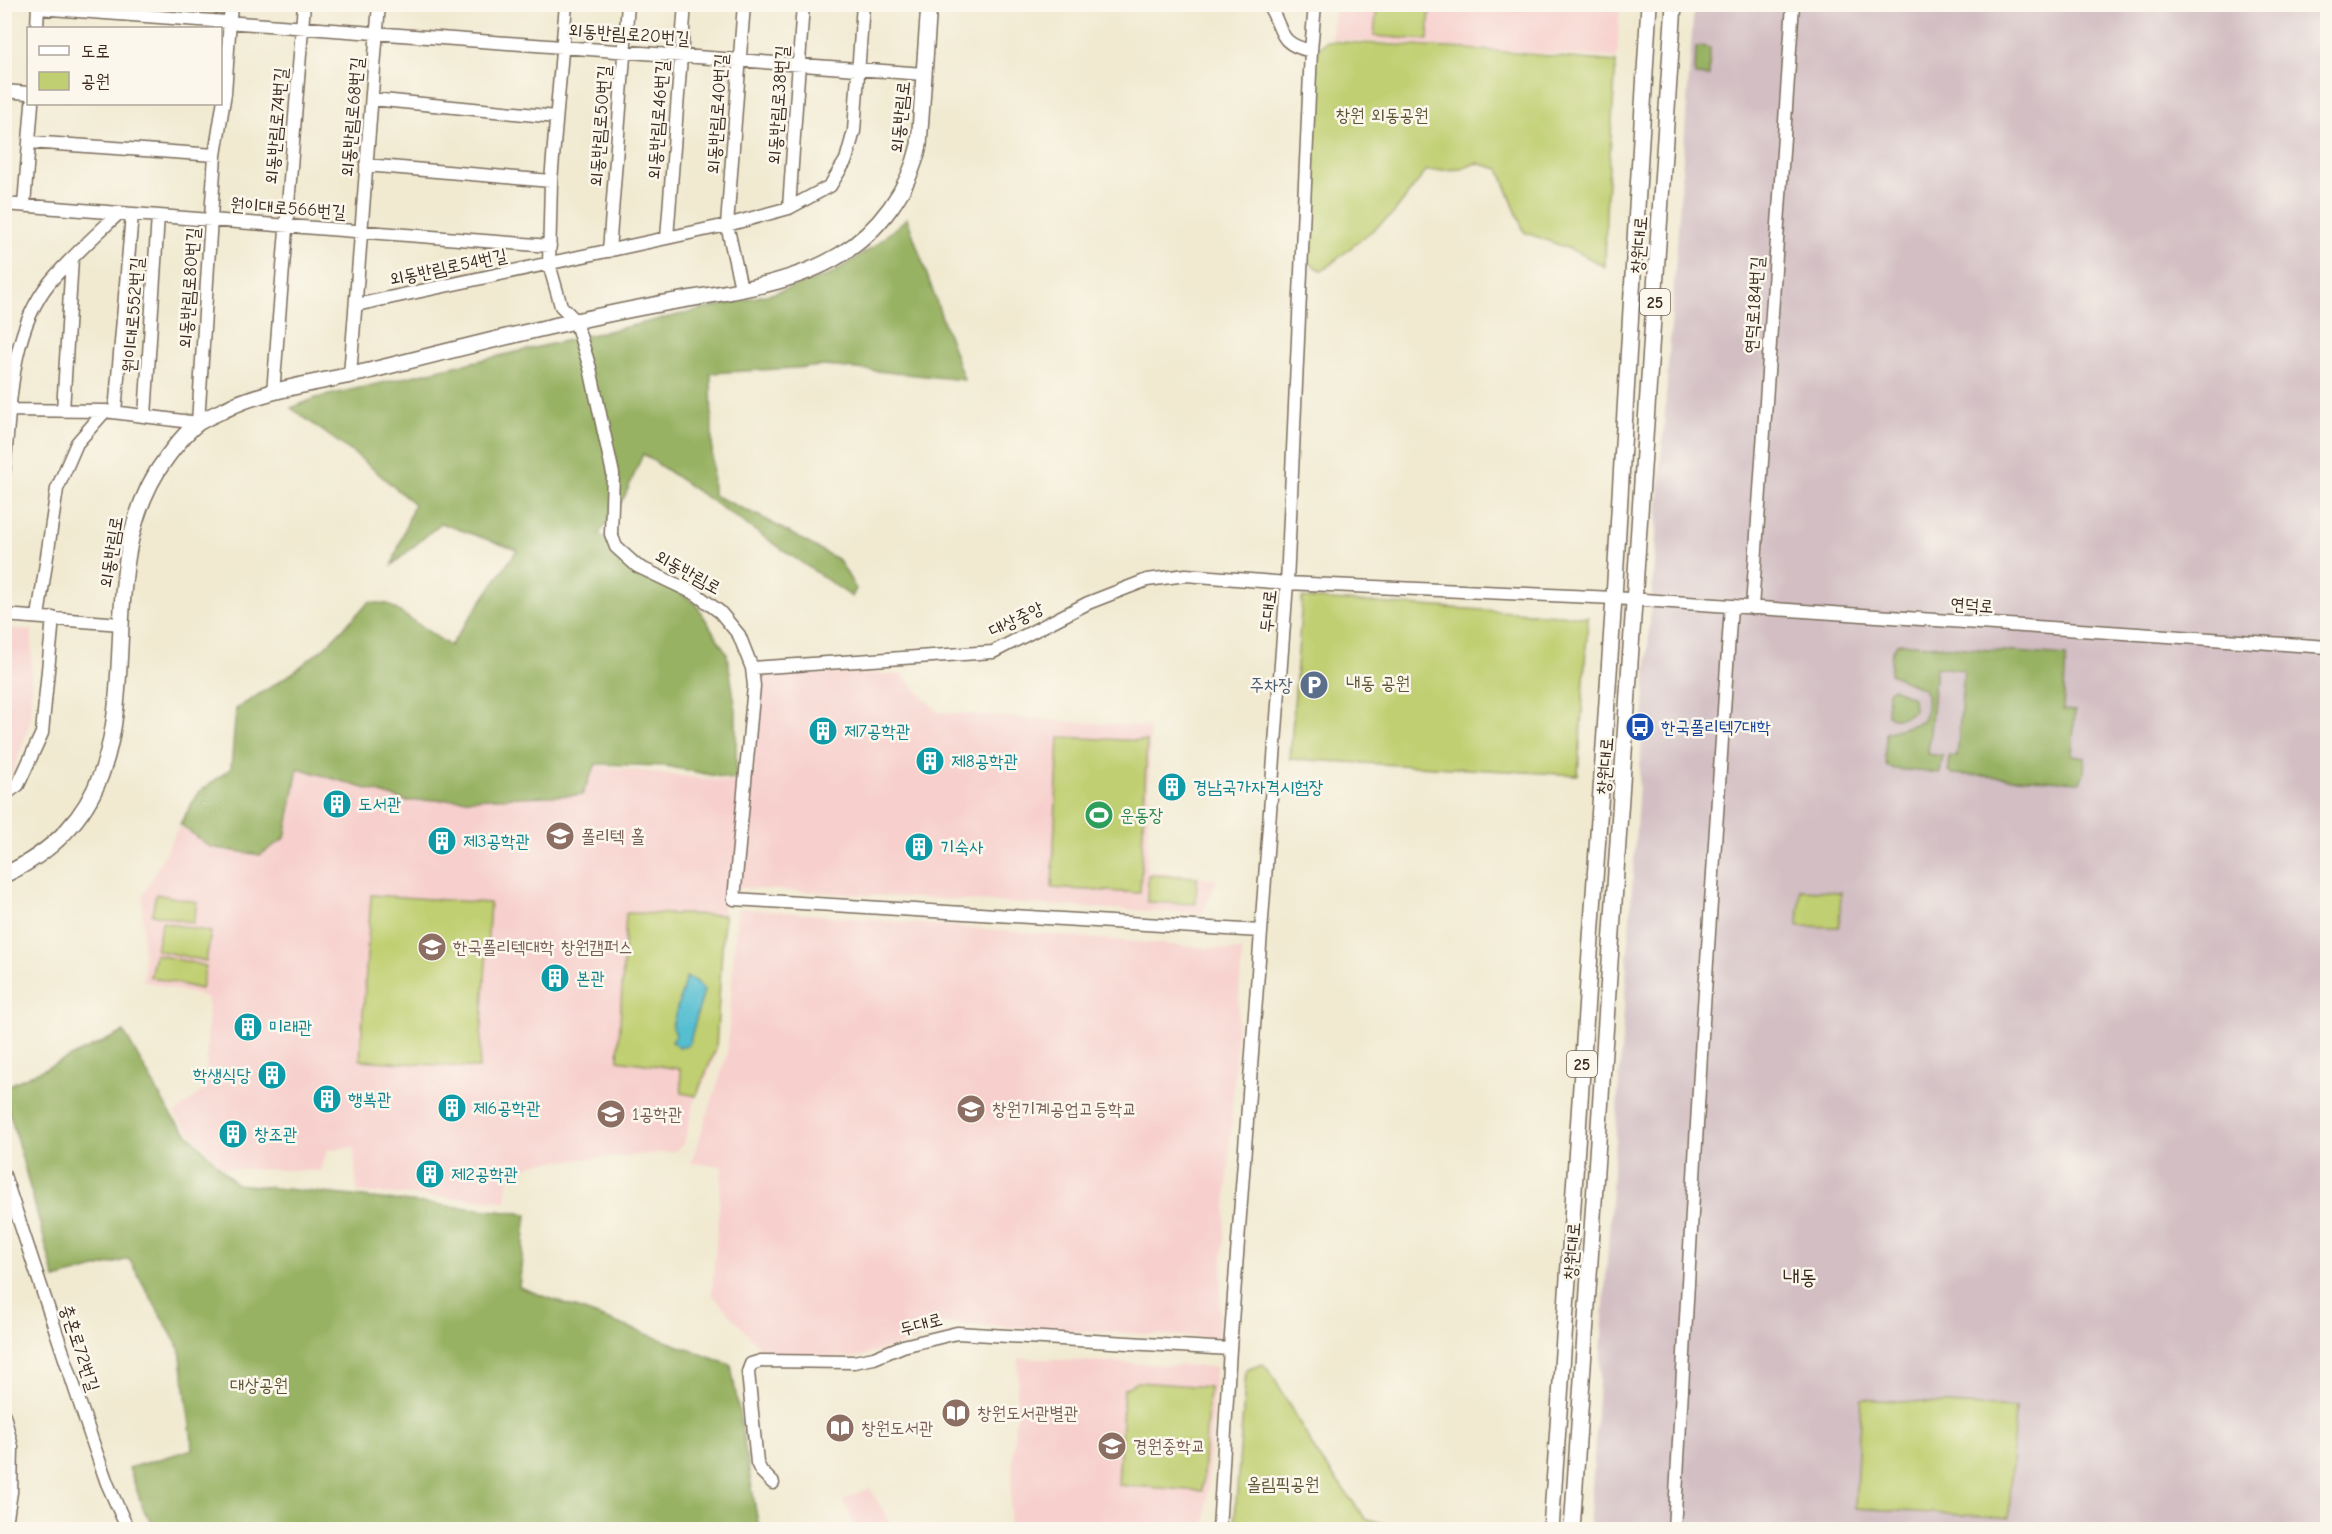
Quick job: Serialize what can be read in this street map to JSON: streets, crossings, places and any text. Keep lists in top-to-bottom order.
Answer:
{
  "streets": {
    "main road": ["외동반림로", "창원대로", "25"],
    "street": [
      "외동반림로20번길",
      "외동반림로38번길",
      "외동반림로40번길",
      "외동반림로68번길",
      "외동반림로46번길",
      "외동반림로74번길",
      "외동반림로50번길",
      "원이대로566번길",
      "외동반림로54번길",
      "외동반림로80번길",
      "연덕로184번길",
      "원이대로552번길",
      "연덕로",
      "두대로",
      "대상중앙",
      "충혼로72번길"
    ]
  },
  "crossings": [
    ["외동반림로20번길", "외동반림로38번길"],
    ["외동반림로20번길", "외동반림로40번길"],
    ["외동반림로20번길", "외동반림로68번길"],
    ["외동반림로20번길", "외동반림로"],
    ["외동반림로20번길", "외동반림로46번길"],
    ["외동반림로20번길", "외동반림로74번길"],
    ["외동반림로20번길", "외동반림로50번길"],
    ["외동반림로20번길", "외동반림로80번길"],
    ["외동반림로40번길", "외동반림로"],
    ["외동반림로40번길", "외동반림로54번길"],
    ["외동반림로68번길", "외동반림로"],
    ["외동반림로68번길", "원이대로566번길"],
    ["외동반림로68번길", "외동반림로54번길"],
    ["외동반림로", "외동반림로74번길"],
    ["외동반림로", "외동반림로80번길"],
    ["외동반림로", "두대로"],
    ["외동반림로", "대상중앙"],
    ["외동반림로46번길", "외동반림로54번길"],
    ["외동반림로74번길", "원이대로566번길"],
    ["외동반림로50번길", "외동반림로54번길"],
    ["원이대로566번길", "외동반림로80번길"],
    ["원이대로566번길", "원이대로552번길"],
    ["창원대로", "연덕로"],
    ["창원대로", "두대로"],
    ["연덕로184번길", "연덕로"],
    ["연덕로", "두대로"],
    ["두대로", "대상중앙"]
  ],
  "districts": ["내동"],
  "parks": [
    "창원 외동공원",
    "내동 공원",
    "대상공원",
    "올림픽공원"
  ],
  "places": {
    "parking": ["주차장"],
    "bus stop": ["한국폴리텍7대학"],
    "building": [
      "제7공학관",
      "제8공학관",
      "경남국가자격시험장",
      "도서관",
      "제3공학관",
      "기숙사",
      "본관",
      "미래관",
      "학생식당",
      "행복관",
      "제6공학관",
      "창조관",
      "제2공학관"
    ],
    "sports": ["운동장"],
    "school or university": [
      "폴리텍 홀",
      "한국폴리텍대학 창원캠퍼스",
      "창원기계공업고등학교",
      "1공학관",
      "경원중학교"
    ],
    "library": ["창원도서관별관", "창원도서관"]
  },
  "legend": ["도로", "공원"]
}
